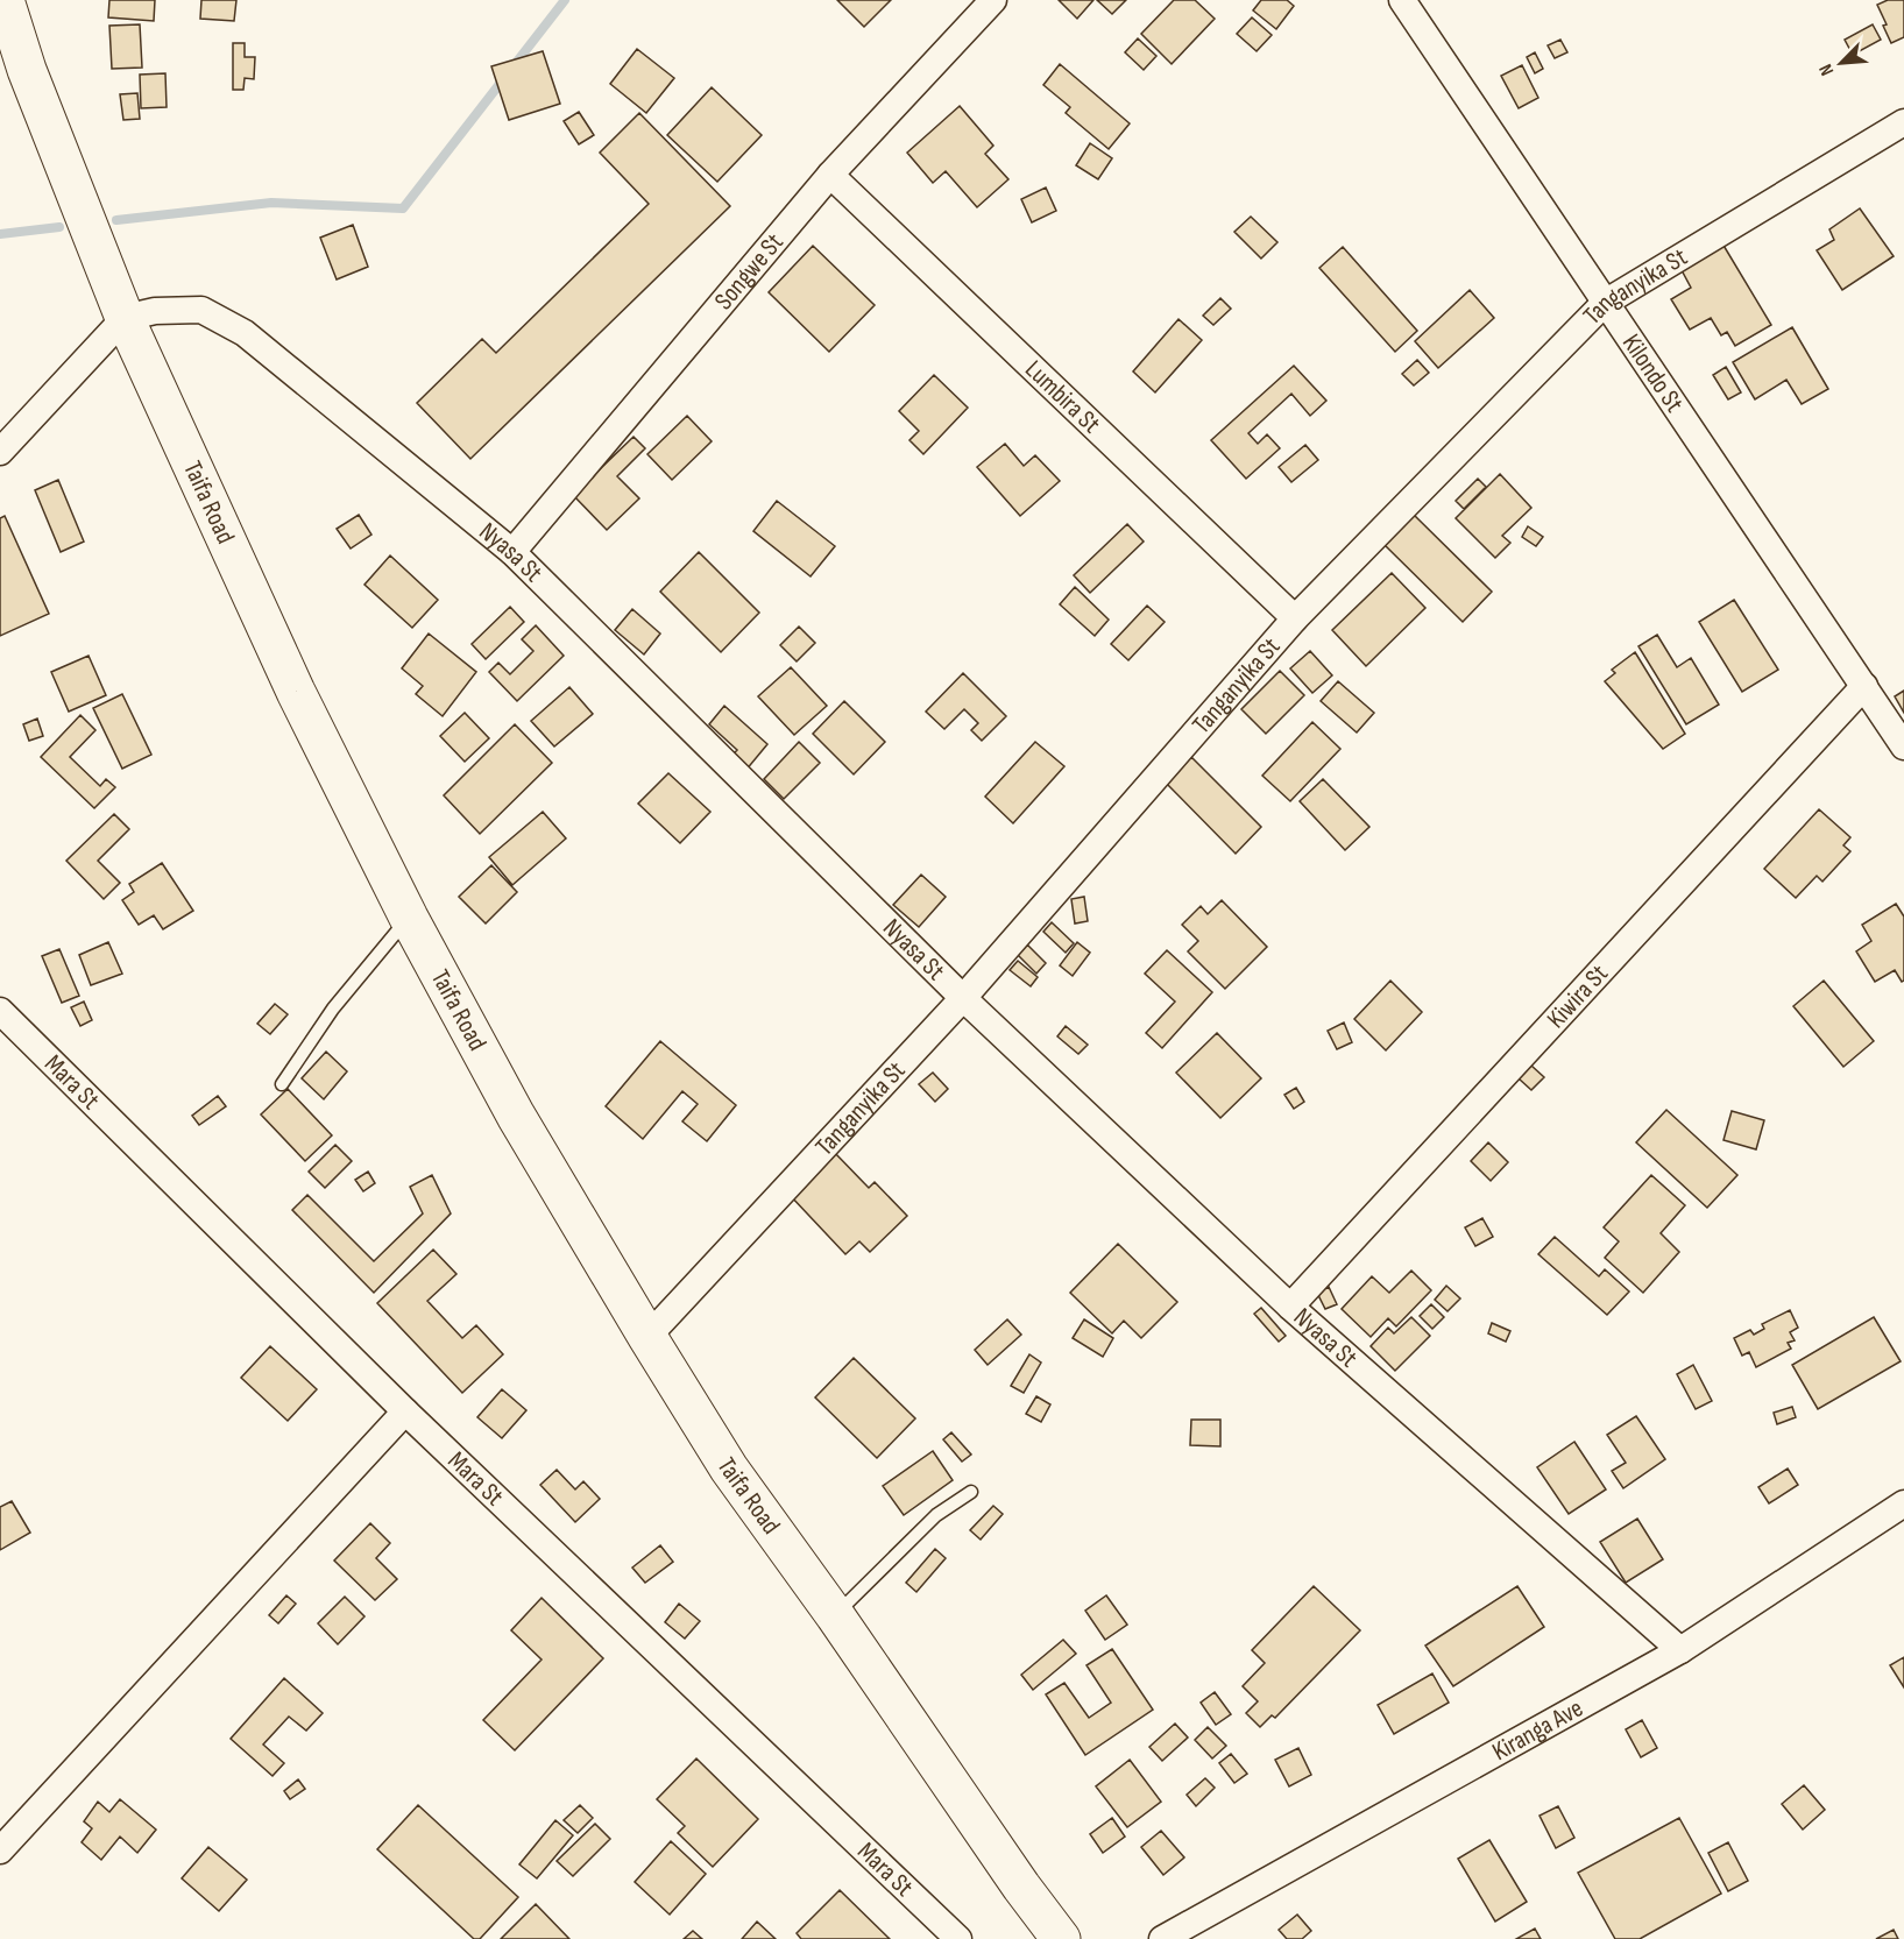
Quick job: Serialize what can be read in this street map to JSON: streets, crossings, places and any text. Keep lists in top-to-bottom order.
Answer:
{
  "streets": {
    "highway": ["Taifa Road"],
    "street": [
      "Songwe St",
      "Tanganyika St",
      "Kilondo St",
      "Lumbira St",
      "Nyasa St",
      "Kiwira St",
      "Mara St",
      "Kiranga Ave"
    ]
  },
  "crossings": [
    ["Songwe St", "Lumbira St"],
    ["Songwe St", "Nyasa St"],
    ["Tanganyika St", "Kilondo St"],
    ["Tanganyika St", "Lumbira St"],
    ["Tanganyika St", "Taifa Road"],
    ["Tanganyika St", "Nyasa St"],
    ["Kilondo St", "Kiwira St"],
    ["Taifa Road", "Nyasa St"],
    ["Nyasa St", "Kiwira St"],
    ["Nyasa St", "Kiranga Ave"]
  ],
  "north": "bottom left"
}
